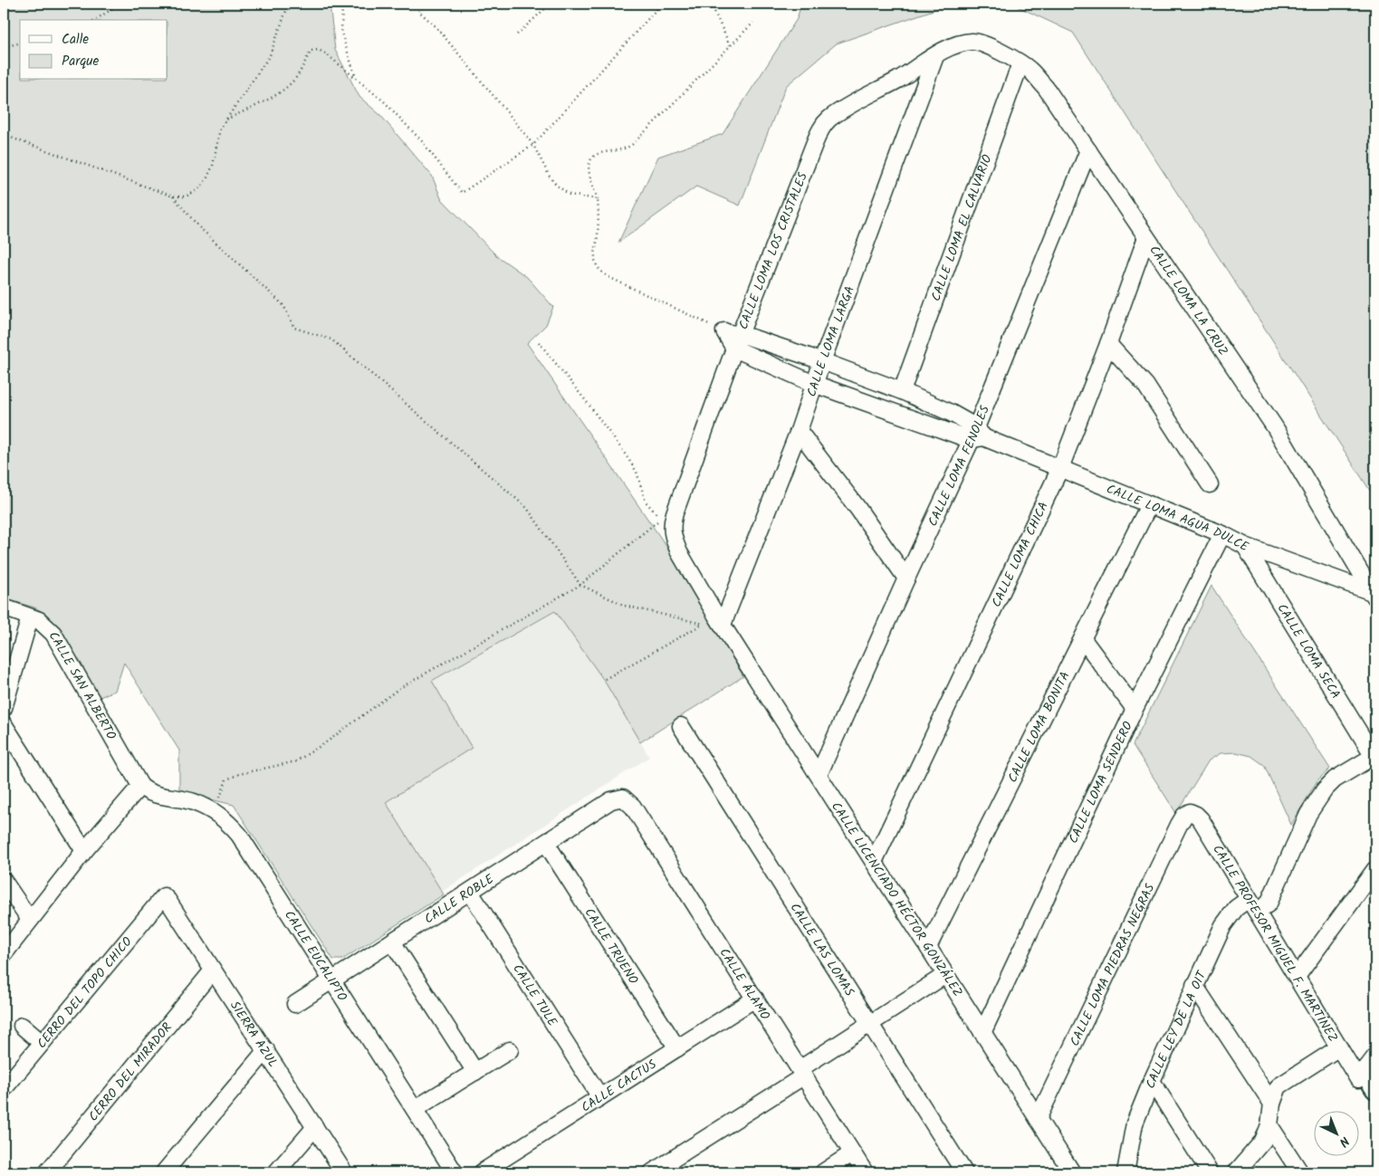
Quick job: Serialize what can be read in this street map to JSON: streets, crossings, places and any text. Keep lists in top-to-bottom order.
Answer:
{
  "streets": {
    "street": [
      "CALLE LOMA EL CALVARIO",
      "CALLE LOMA LOS CRISTALES",
      "CALLE LOMA LA CRUZ",
      "CALLE LOMA LARGA",
      "CALLE LOMA FENOLES",
      "CALLE LOMA AGUA DULCE",
      "CALLE LOMA CHICA",
      "CALLE LOMA SECA",
      "CALLE SAN ALBERTO",
      "CALLE LOMA BONITA",
      "CALLE LOMA SENDERO",
      "CALLE ROBLE",
      "CALLE LICENCIADO HÉCTOR GONZÁLEZ",
      "CALLE PROFESOR MIGUEL F. MARTÍNEZ",
      "CALLE TRUENO",
      "CALLE LAS LOMAS",
      "CALLE EUCALIPTO",
      "CALLE LOMA PIEDRAS NEGRAS",
      "CALLE ÁLAMO",
      "CERRO DEL TOPO CHICO",
      "CALLE TULE",
      "CALLE LEY DE LA OIT",
      "SIERRA AZUL",
      "CERRO DEL MIRADOR",
      "CALLE CACTUS"
    ]
  },
  "crossings": [
    ["CALLE LOMA EL CALVARIO", "CALLE LOMA LA CRUZ"],
    ["CALLE LOMA EL CALVARIO", "CALLE LOMA AGUA DULCE"],
    ["CALLE LOMA LOS CRISTALES", "CALLE LOMA LA CRUZ"],
    ["CALLE LOMA LOS CRISTALES", "CALLE LOMA LARGA"],
    ["CALLE LOMA LOS CRISTALES", "CALLE LOMA AGUA DULCE"],
    ["CALLE LOMA LOS CRISTALES", "CALLE LICENCIADO HÉCTOR GONZÁLEZ"],
    ["CALLE LOMA LA CRUZ", "CALLE LOMA FENOLES"],
    ["CALLE LOMA LA CRUZ", "CALLE LOMA AGUA DULCE"],
    ["CALLE LOMA LA CRUZ", "CALLE LOMA CHICA"],
    ["CALLE LOMA LARGA", "CALLE LOMA AGUA DULCE"],
    ["CALLE LOMA LARGA", "CALLE LICENCIADO HÉCTOR GONZÁLEZ"],
    ["CALLE LOMA FENOLES", "CALLE LOMA AGUA DULCE"],
    ["CALLE LOMA FENOLES", "CALLE LICENCIADO HÉCTOR GONZÁLEZ"],
    ["CALLE LOMA AGUA DULCE", "CALLE LOMA CHICA"],
    ["CALLE LOMA AGUA DULCE", "CALLE LOMA SECA"],
    ["CALLE LOMA AGUA DULCE", "CALLE LOMA BONITA"],
    ["CALLE LOMA AGUA DULCE", "CALLE LOMA SENDERO"],
    ["CALLE LOMA CHICA", "CALLE LICENCIADO HÉCTOR GONZÁLEZ"],
    ["CALLE LOMA SECA", "CALLE LEY DE LA OIT"],
    ["CALLE SAN ALBERTO", "CALLE EUCALIPTO"],
    ["CALLE LOMA BONITA", "CALLE LICENCIADO HÉCTOR GONZÁLEZ"],
    ["CALLE LOMA SENDERO", "CALLE LICENCIADO HÉCTOR GONZÁLEZ"],
    ["CALLE ROBLE", "CALLE TRUENO"],
    ["CALLE ROBLE", "CALLE EUCALIPTO"],
    ["CALLE ROBLE", "CALLE ÁLAMO"],
    ["CALLE ROBLE", "CALLE TULE"],
    ["CALLE LICENCIADO HÉCTOR GONZÁLEZ", "CALLE LOMA PIEDRAS NEGRAS"],
    ["CALLE PROFESOR MIGUEL F. MARTÍNEZ", "CALLE LOMA PIEDRAS NEGRAS"],
    ["CALLE PROFESOR MIGUEL F. MARTÍNEZ", "CALLE LEY DE LA OIT"],
    ["CALLE TRUENO", "CALLE CACTUS"],
    ["CALLE ÁLAMO", "CALLE CACTUS"],
    ["CERRO DEL TOPO CHICO", "SIERRA AZUL"],
    ["CALLE TULE", "CALLE CACTUS"],
    ["SIERRA AZUL", "CERRO DEL MIRADOR"]
  ],
  "legend": ["Calle", "Parque"],
  "north": "bottom right"
}
